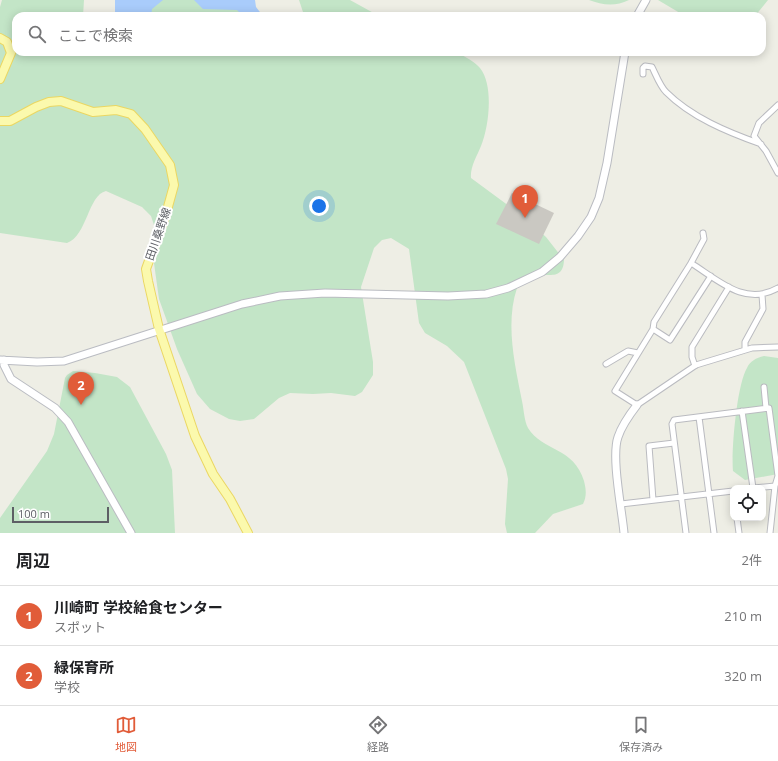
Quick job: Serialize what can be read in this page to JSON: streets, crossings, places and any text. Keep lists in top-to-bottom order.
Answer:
{
  "streets": {
    "main road": ["田川桑野線"]
  },
  "scale_bar": "100 m",
  "page": {
    "search": "ここで検索",
    "pins": ["1", "2"],
    "scale": "100 m",
    "heading": ["周辺", "2件"],
    "list": [
      {
        "mark": "1",
        "name": "川崎町 学校給食センター",
        "note": "スポット",
        "value": "210 m"
      },
      {
        "mark": "2",
        "name": "緑保育所",
        "note": "学校",
        "value": "320 m"
      }
    ],
    "nav": ["地図", "経路", "保存済み"]
  }
}
